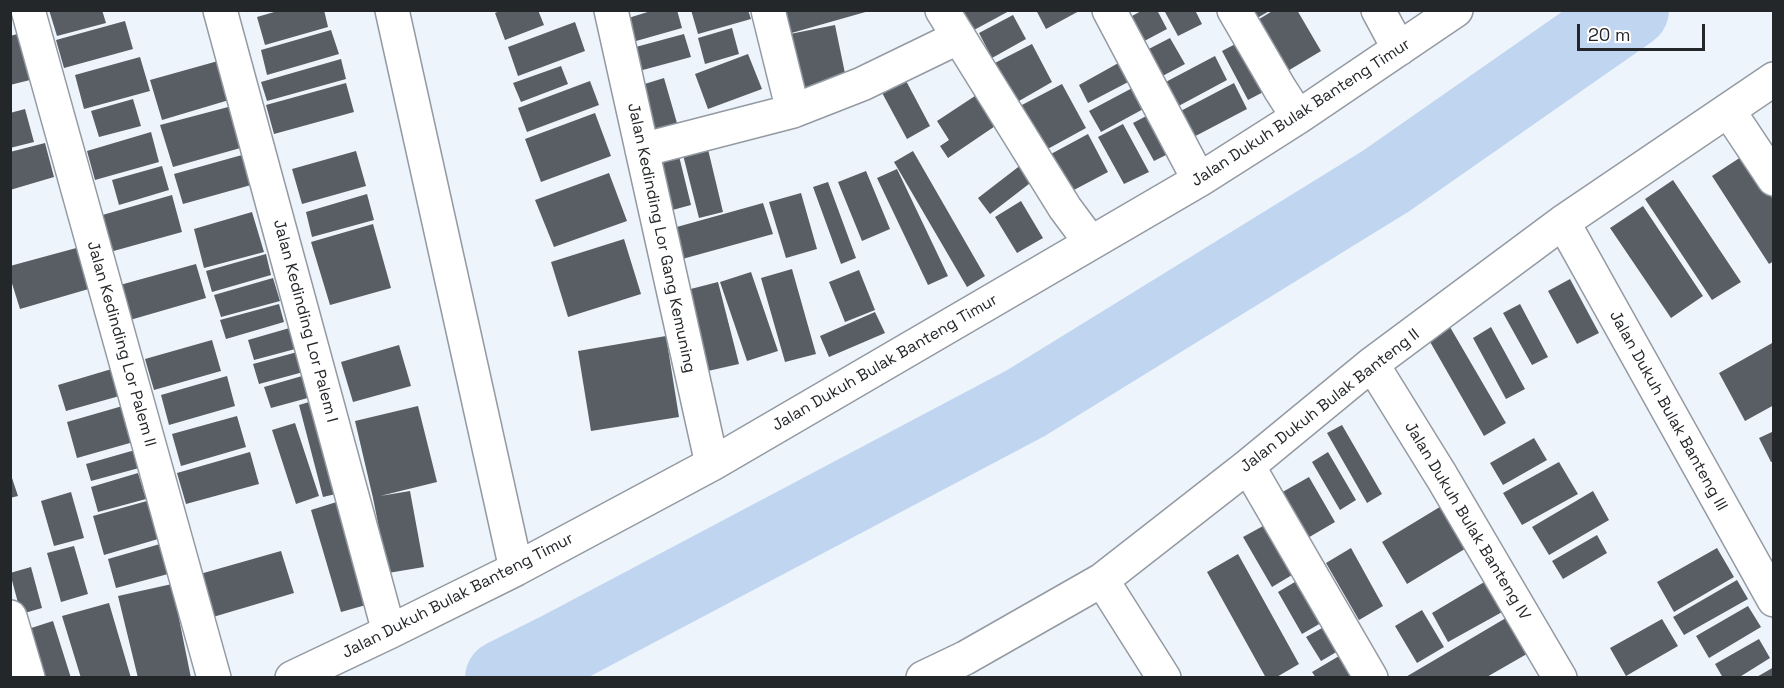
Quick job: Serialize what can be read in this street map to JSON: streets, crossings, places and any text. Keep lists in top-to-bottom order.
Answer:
{
  "streets": {
    "street": [
      "Jalan Dukuh Bulak Banteng Timur",
      "Jalan Kedinding Lor Gang Kemuning",
      "Jalan Kedinding Lor Palem I",
      "Jalan Kedinding Lor Palem II",
      "Jalan Dukuh Bulak Banteng II",
      "Jalan Dukuh Bulak Banteng III",
      "Jalan Dukuh Bulak Banteng IV"
    ]
  },
  "crossings": [
    ["Jalan Dukuh Bulak Banteng Timur", "Jalan Kedinding Lor Gang Kemuning"],
    ["Jalan Dukuh Bulak Banteng Timur", "Jalan Kedinding Lor Palem I"],
    ["Jalan Dukuh Bulak Banteng II", "Jalan Dukuh Bulak Banteng III"],
    ["Jalan Dukuh Bulak Banteng II", "Jalan Dukuh Bulak Banteng IV"]
  ],
  "scale_bar": "20 m"
}
